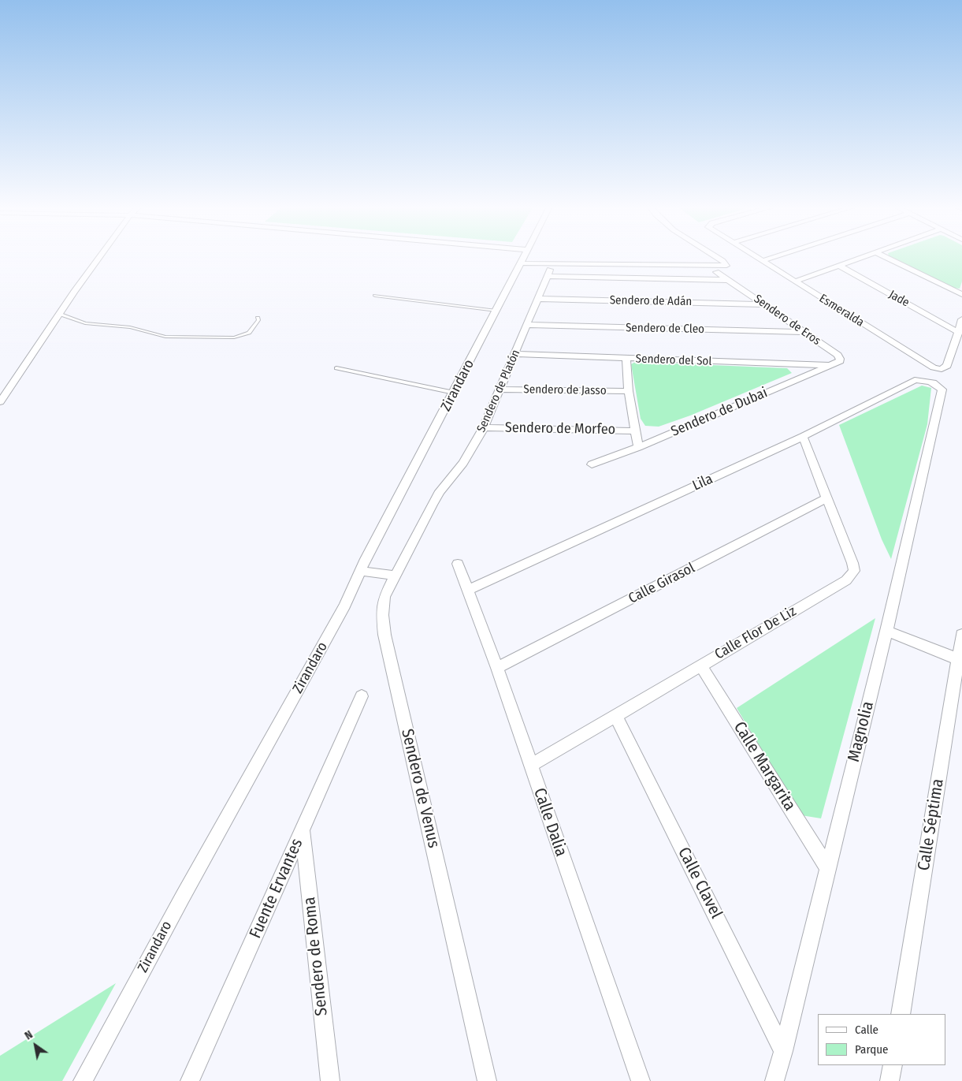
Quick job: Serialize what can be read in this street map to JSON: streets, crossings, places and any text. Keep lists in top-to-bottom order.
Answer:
{
  "streets": {
    "street": [
      "Jade",
      "Sendero de Adán",
      "Esmeralda",
      "Sendero de Eros",
      "Sendero de Cleo",
      "Sendero del Sol",
      "Zirandaro",
      "Sendero de Jasso",
      "Sendero de Platón",
      "Sendero de Dubai",
      "Sendero de Morfeo",
      "Lila",
      "Calle Girasol",
      "Calle Flor De Liz",
      "Magnolia",
      "Calle Margarita",
      "Sendero de Venus",
      "Calle Dalia",
      "Calle Séptima",
      "Calle Clavel",
      "Fuente Ervantes",
      "Sendero de Roma"
    ]
  },
  "crossings": [
    ["Jade", "Esmeralda"],
    ["Sendero de Adán", "Sendero de Eros"],
    ["Sendero de Adán", "Sendero de Platón"],
    ["Sendero de Eros", "Sendero de Cleo"],
    ["Sendero de Eros", "Sendero del Sol"],
    ["Sendero de Eros", "Sendero de Platón"],
    ["Sendero de Eros", "Sendero de Dubai"],
    ["Sendero de Cleo", "Sendero de Platón"],
    ["Sendero del Sol", "Sendero de Platón"],
    ["Sendero del Sol", "Sendero de Dubai"],
    ["Sendero de Jasso", "Sendero de Platón"],
    ["Sendero de Platón", "Sendero de Morfeo"],
    ["Sendero de Platón", "Sendero de Venus"],
    ["Lila", "Calle Flor De Liz"],
    ["Lila", "Magnolia"],
    ["Lila", "Calle Dalia"],
    ["Calle Girasol", "Calle Flor De Liz"],
    ["Calle Girasol", "Calle Dalia"],
    ["Calle Flor De Liz", "Calle Margarita"],
    ["Calle Flor De Liz", "Calle Dalia"],
    ["Calle Flor De Liz", "Calle Clavel"],
    ["Magnolia", "Calle Margarita"],
    ["Magnolia", "Calle Clavel"],
    ["Fuente Ervantes", "Sendero de Roma"]
  ],
  "legend": ["Calle", "Parque"],
  "north": "top left"
}
